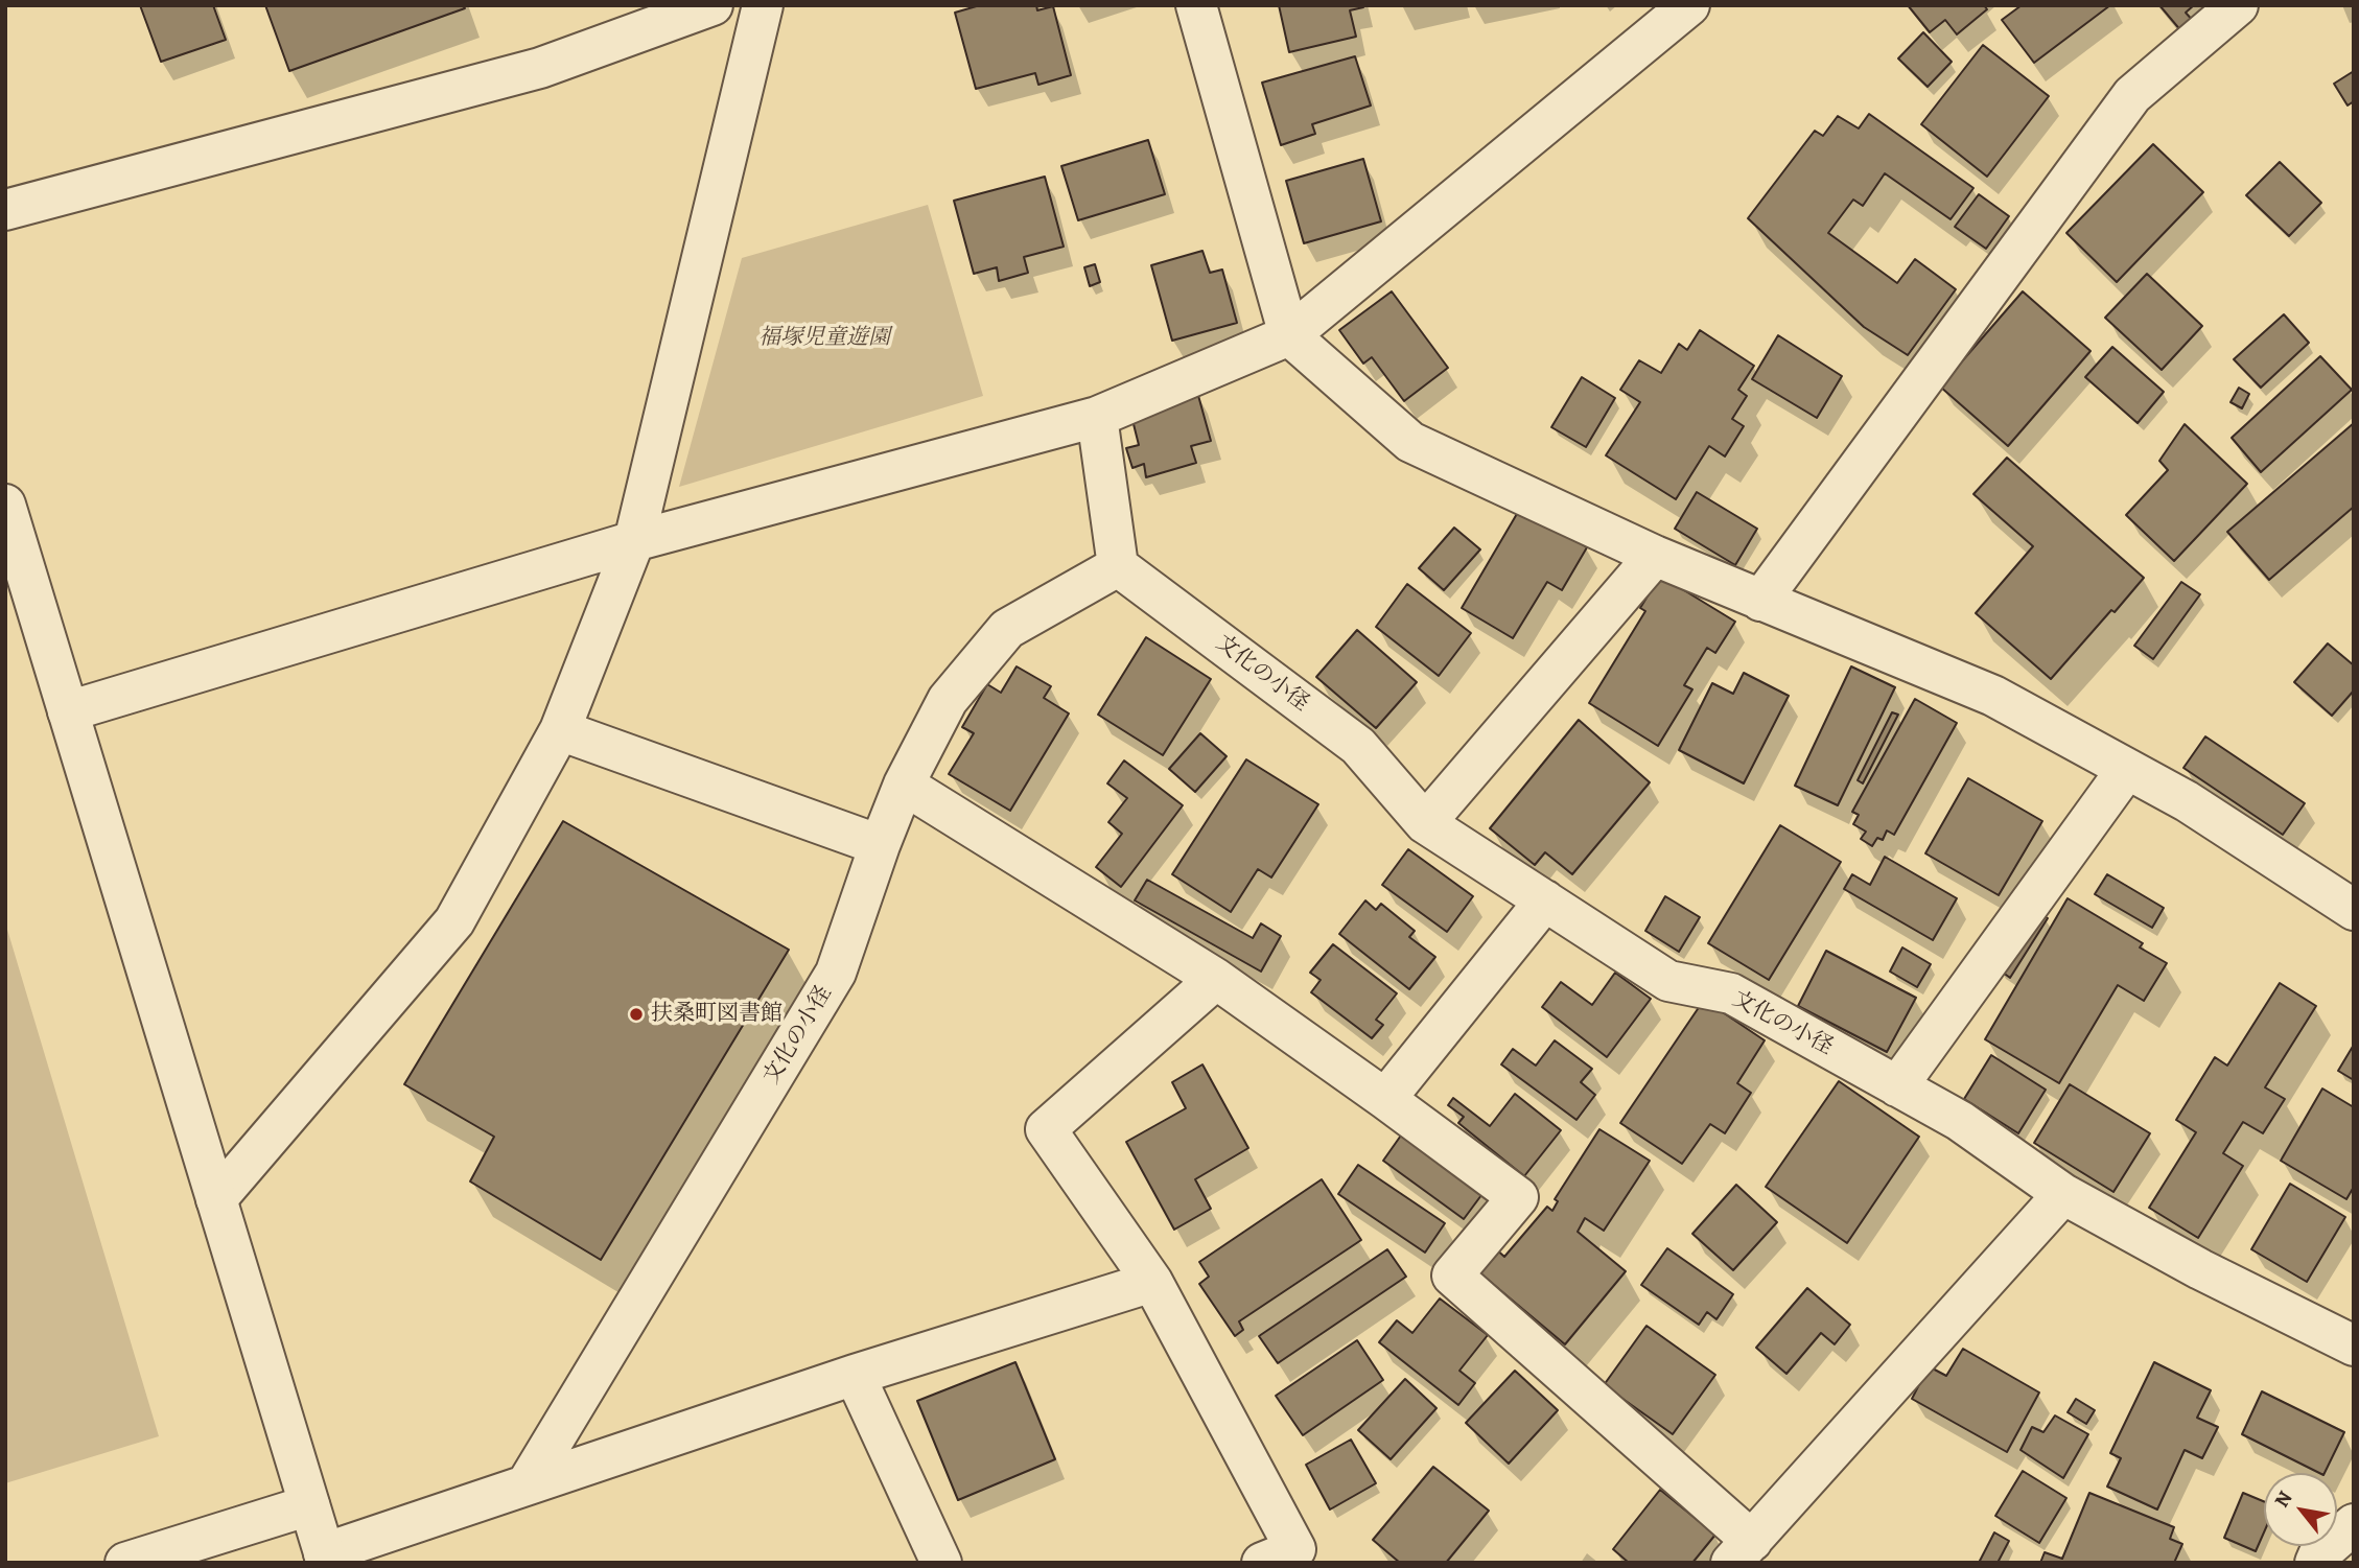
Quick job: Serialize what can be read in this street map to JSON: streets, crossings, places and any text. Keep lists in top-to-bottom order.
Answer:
{
  "streets": {
    "street": ["文化の小径"]
  },
  "parks": ["福塚児童遊園"],
  "places": ["扶桑町図書館"],
  "north": "top left"
}
